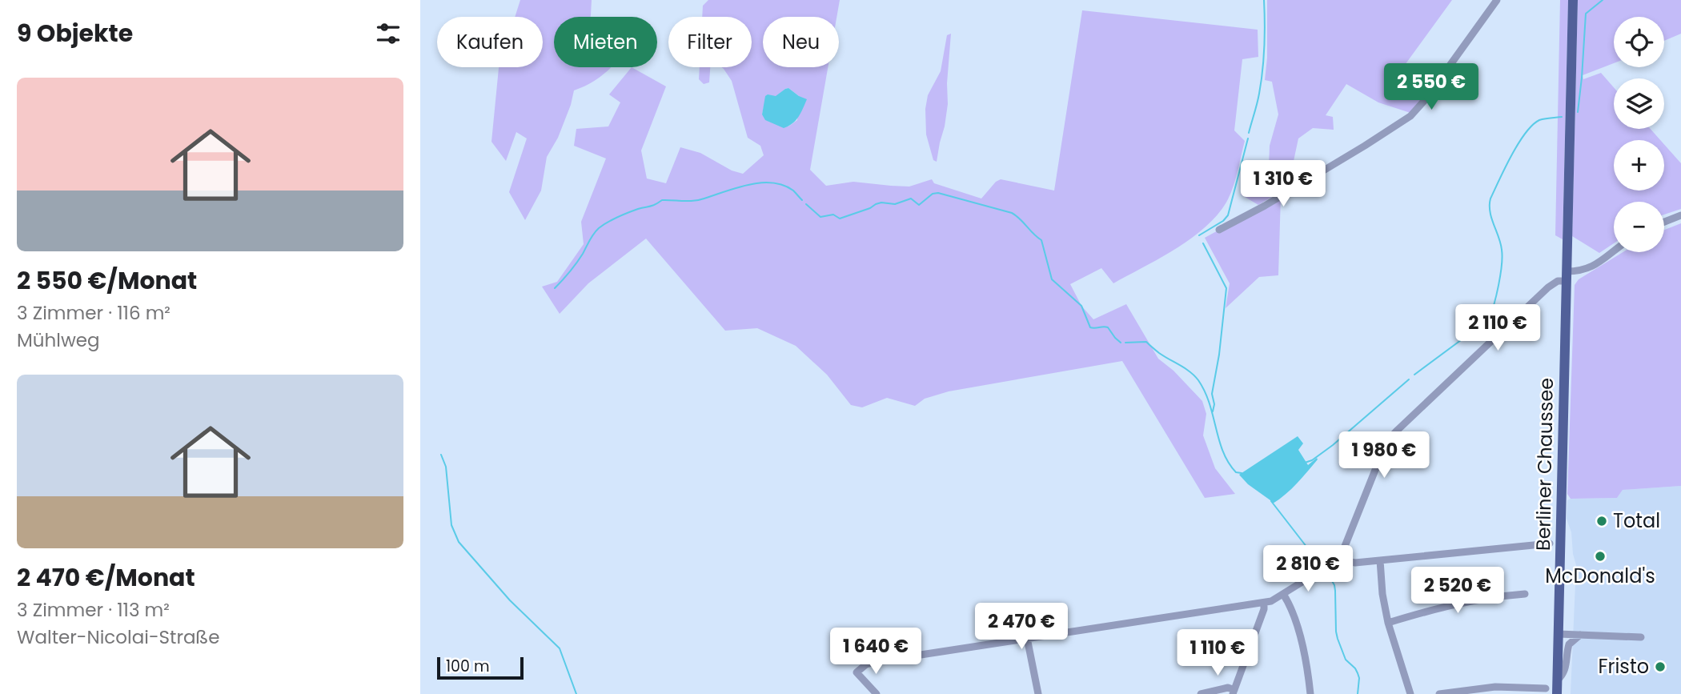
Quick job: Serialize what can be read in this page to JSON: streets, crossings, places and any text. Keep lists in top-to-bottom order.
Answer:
{
  "streets": {
    "main road": ["Berliner Chaussee"]
  },
  "places": ["Total", "McDonald's", "Fristo"],
  "scale_bar": "100 m",
  "page": {
    "heading": "9 Objekte",
    "map_buttons": ["+", "−"],
    "chip": [
      "Kaufen",
      "Mieten",
      "Filter",
      "Neu"
    ],
    "price": [
      "2 550 €",
      "1 310 €",
      "2 110 €",
      "1 980 €",
      "2 810 €",
      "2 520 €",
      "2 470 €",
      "1 640 €",
      "1 110 €"
    ],
    "list": [
      {
        "name": "2 550 €/Monat",
        "note": "3 Zimmer · 116 m² · Mühlweg"
      },
      {
        "name": "2 470 €/Monat",
        "note": "3 Zimmer · 113 m² · Walter-Nicolai-Straße"
      }
    ],
    "scale": "100 m"
  }
}
